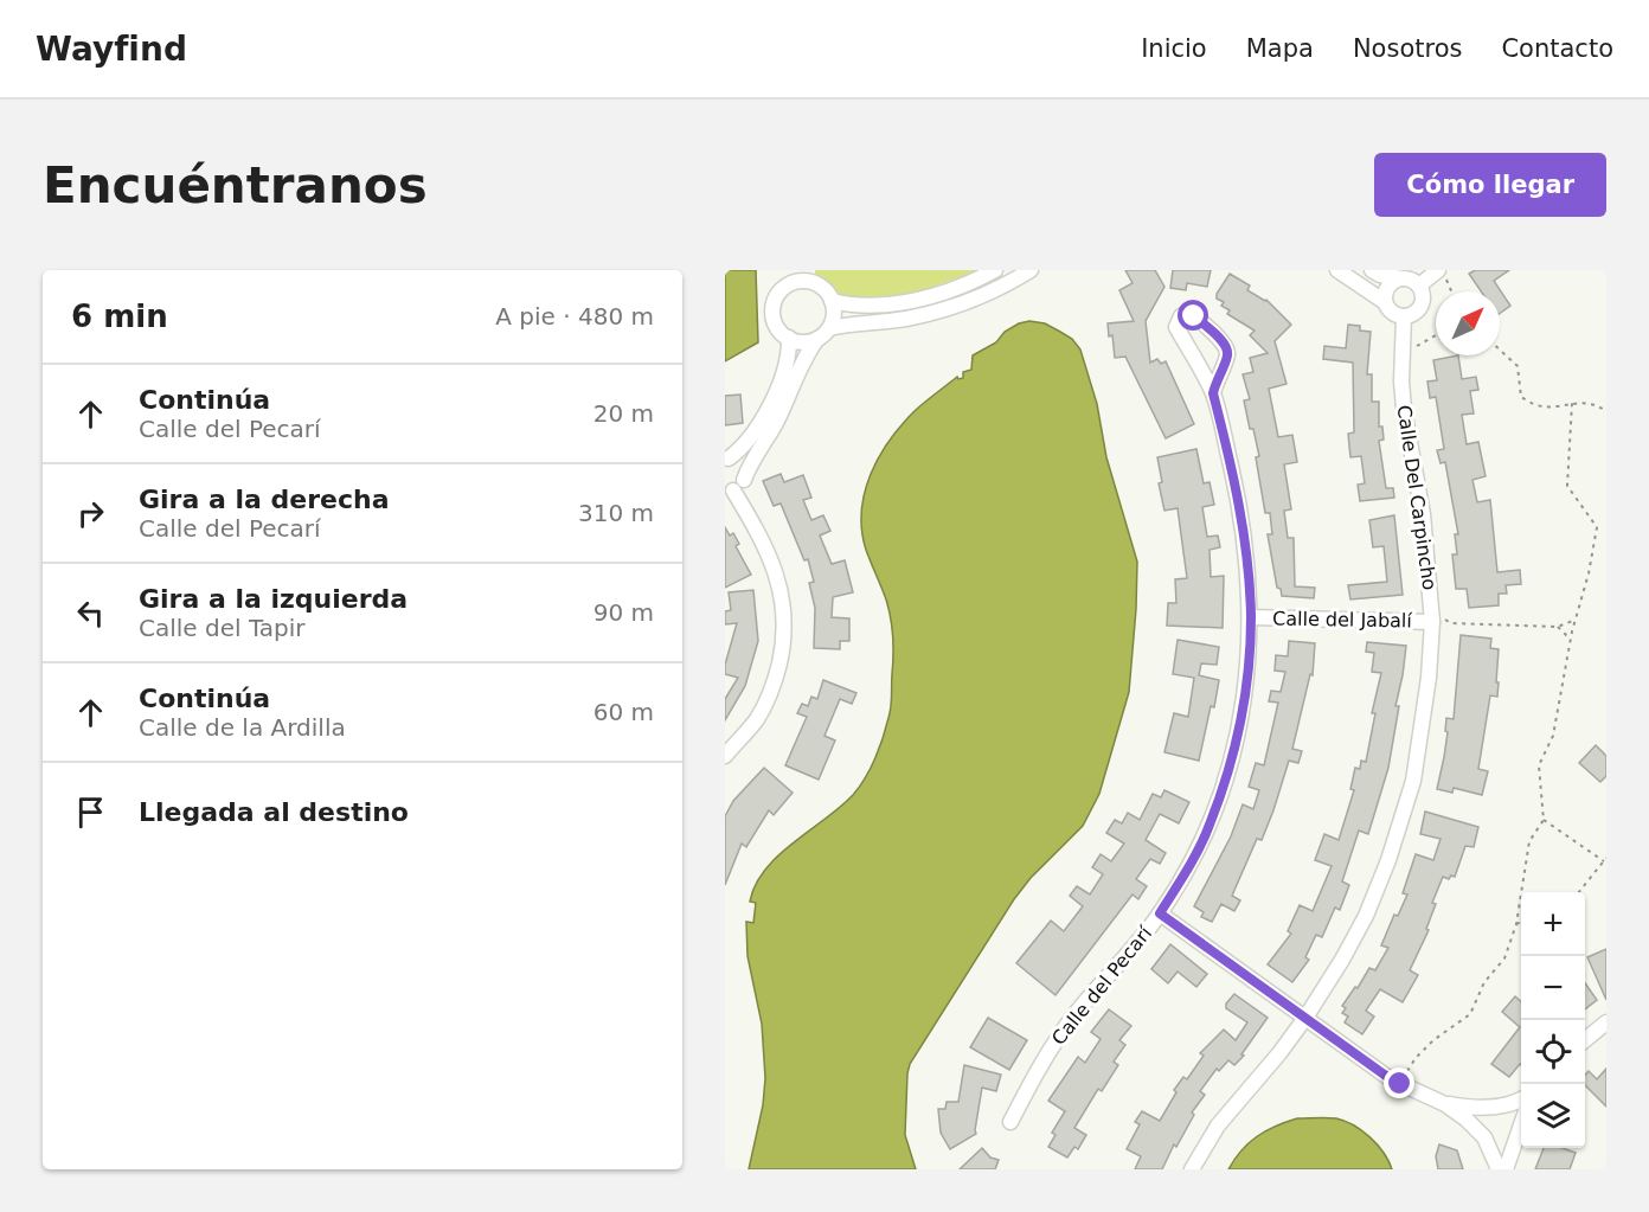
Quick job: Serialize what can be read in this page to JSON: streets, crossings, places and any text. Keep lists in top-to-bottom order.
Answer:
{
  "streets": {
    "street": ["Calle Del Carpincho", "Calle del Jabalí", "Calle del Pecarí"]
  },
  "crossings": [
    ["Calle Del Carpincho", "Calle del Jabalí"],
    ["Calle del Jabalí", "Calle del Pecarí"]
  ],
  "north": "top right",
  "page": {
    "header": "Wayfind",
    "nav": [
      "Inicio",
      "Mapa",
      "Nosotros",
      "Contacto"
    ],
    "buttons": "Cómo llegar",
    "title": "Encuéntranos",
    "heading": ["6 min", "A pie · 480 m"],
    "list": [
      ["Continúa", "Calle del Pecarí", "20 m"],
      ["Gira a la derecha", "Calle del Pecarí", "310 m"],
      ["Gira a la izquierda", "Calle del Tapir", "90 m"],
      ["Continúa", "Calle de la Ardilla", "60 m"],
      "Llegada al destino"
    ],
    "map_buttons": ["+", "−"]
  }
}
